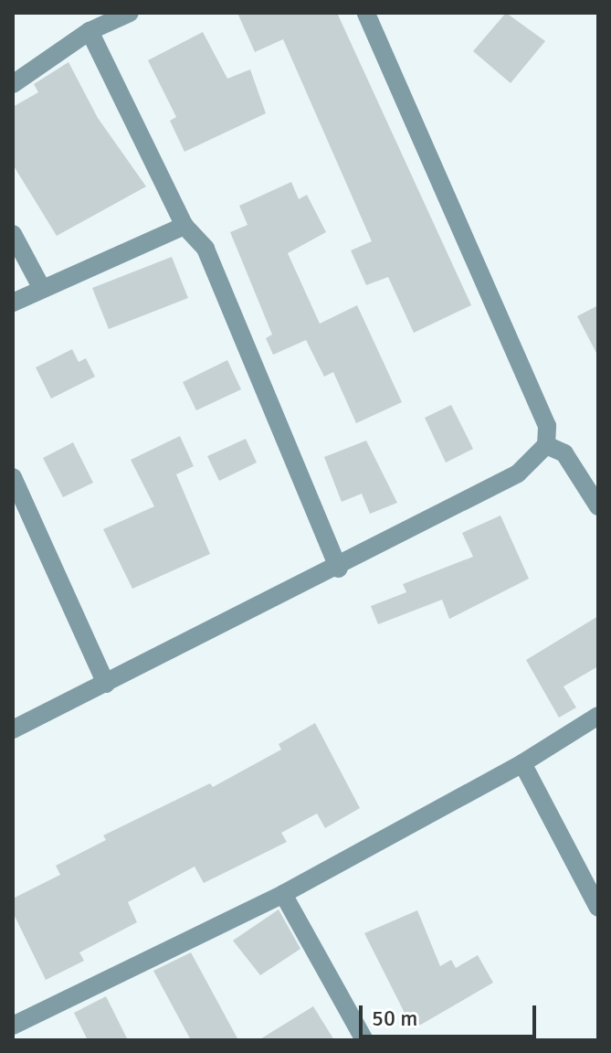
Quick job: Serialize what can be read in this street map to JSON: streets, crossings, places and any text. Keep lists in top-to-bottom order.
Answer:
{
  "scale_bar": "50 m"
}
